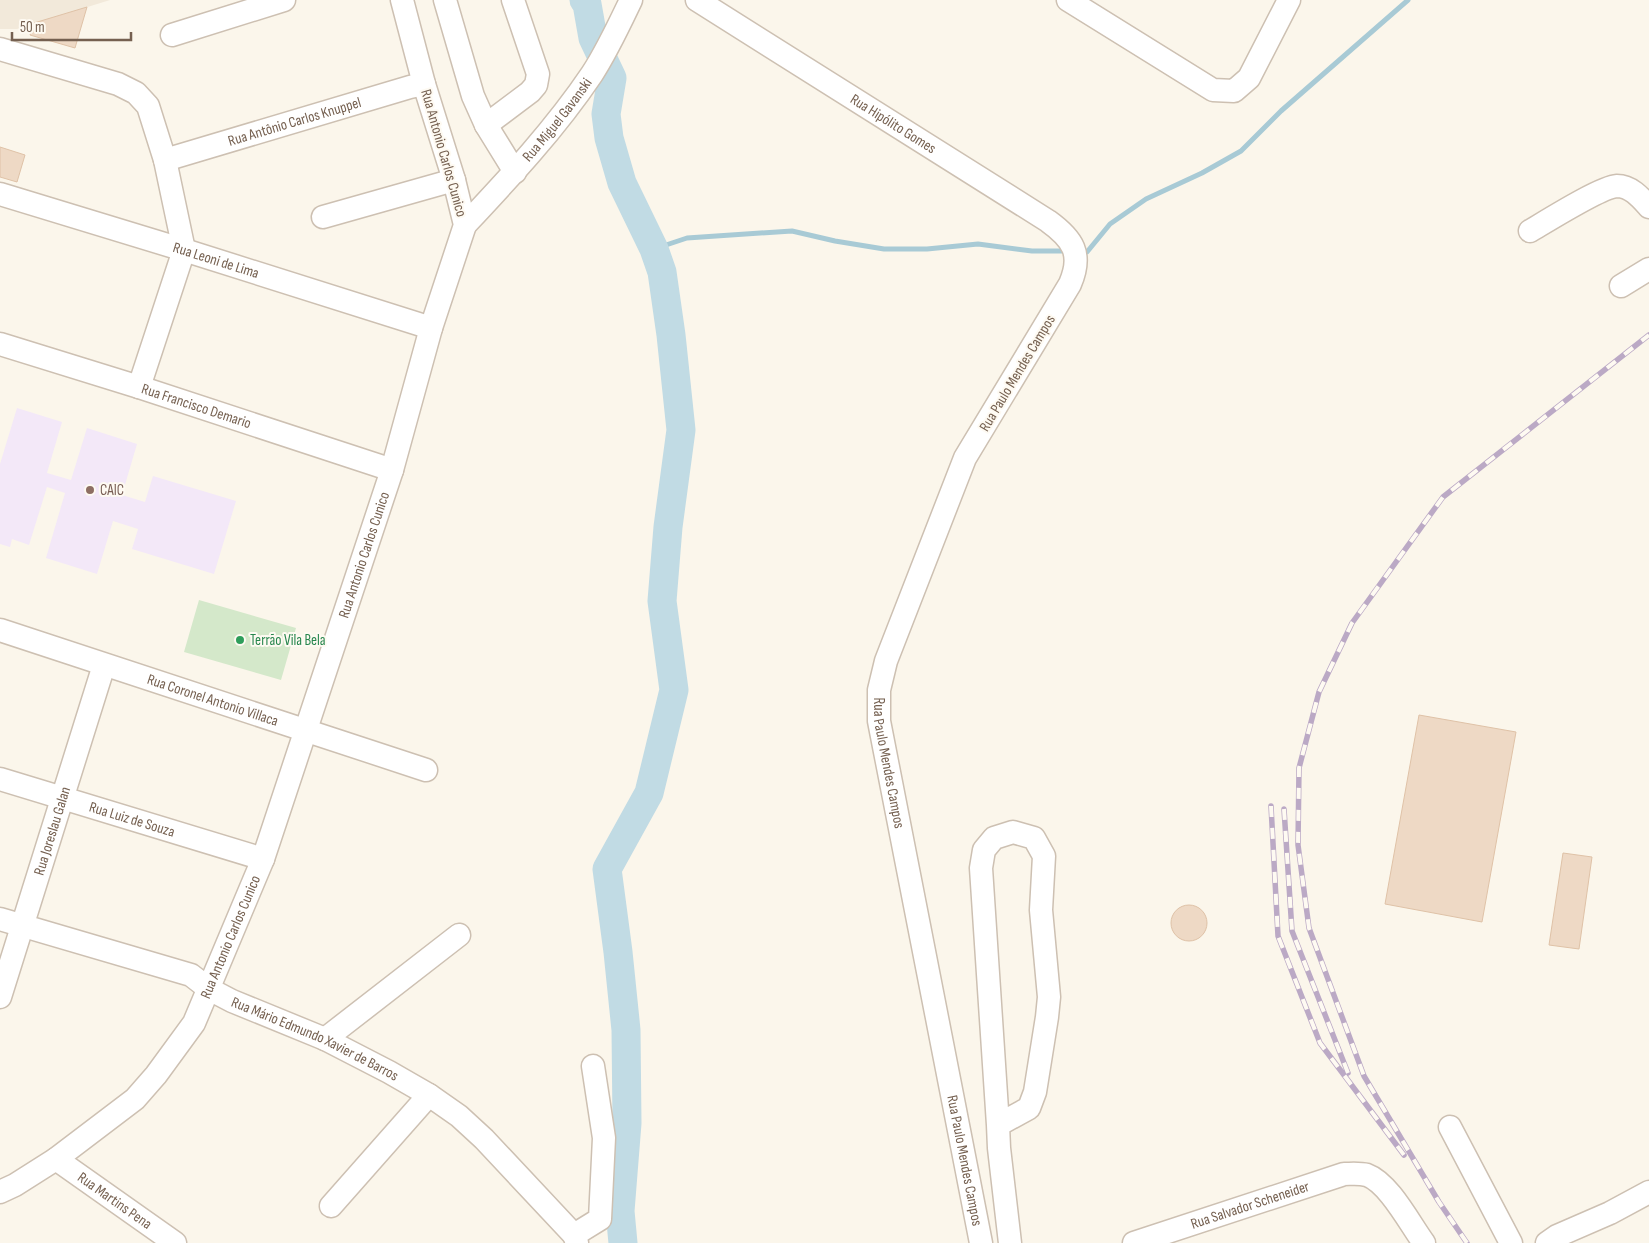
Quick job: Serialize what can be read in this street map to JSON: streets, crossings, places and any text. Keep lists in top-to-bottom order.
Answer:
{
  "streets": {
    "street": [
      "Rua Miguel Gavanski",
      "Rua Antônio Carlos Knuppel",
      "Rua Hipólito Gomes",
      "Rua Antonio Carlos Cunico",
      "Rua Leoni de Lima",
      "Rua Paulo Mendes Campos",
      "Rua Francisco Demario",
      "Rua Coronel Antonio Villaca",
      "Rua Luiz de Souza",
      "Rua Joreslau Galan",
      "Rua Mário Edmundo Xavier de Barros",
      "Rua Martins Pena",
      "Rua Salvador Scheneider"
    ]
  },
  "crossings": [
    ["Rua Miguel Gavanski", "Rua Antonio Carlos Cunico"],
    ["Rua Antônio Carlos Knuppel", "Rua Antonio Carlos Cunico"],
    ["Rua Hipólito Gomes", "Rua Paulo Mendes Campos"],
    ["Rua Antonio Carlos Cunico", "Rua Leoni de Lima"],
    ["Rua Antonio Carlos Cunico", "Rua Francisco Demario"],
    ["Rua Antonio Carlos Cunico", "Rua Coronel Antonio Villaca"],
    ["Rua Antonio Carlos Cunico", "Rua Luiz de Souza"],
    ["Rua Antonio Carlos Cunico", "Rua Mário Edmundo Xavier de Barros"],
    ["Rua Antonio Carlos Cunico", "Rua Martins Pena"],
    ["Rua Coronel Antonio Villaca", "Rua Joreslau Galan"],
    ["Rua Luiz de Souza", "Rua Joreslau Galan"],
    ["Rua Joreslau Galan", "Rua Mário Edmundo Xavier de Barros"]
  ],
  "places": ["CAIC", "Terrão Vila Bela"],
  "scale_bar": "50 m"
}
